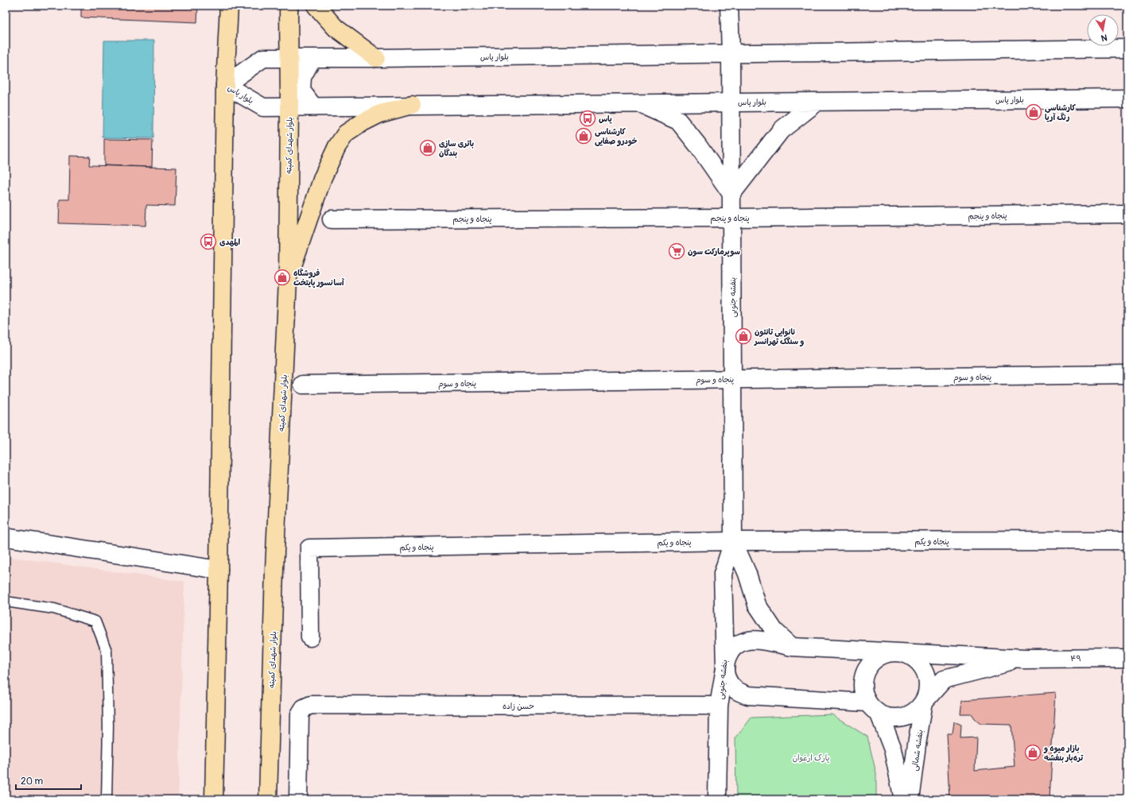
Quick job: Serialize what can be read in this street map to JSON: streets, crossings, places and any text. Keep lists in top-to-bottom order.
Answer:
{
  "streets": {
    "main road": ["بلوار شهدای کمیته"],
    "street": [
      "بلوار یاس",
      "پنجاه و پنجم",
      "بنفشه جنوبی",
      "پنجاه و سوم",
      "پنجاه و یکم",
      "۴۹",
      "حسن زاده",
      "بنفشه شمالی"
    ]
  },
  "crossings": [
    ["بلوار یاس", "بلوار شهدای کمیته"],
    ["بلوار یاس", "بنفشه جنوبی"],
    ["پنجاه و پنجم", "بنفشه جنوبی"],
    ["بنفشه جنوبی", "پنجاه و سوم"],
    ["بنفشه جنوبی", "پنجاه و یکم"],
    ["بنفشه جنوبی", "حسن زاده"]
  ],
  "parks": ["پارک ارغوان"],
  "places": {
    "shop": [
      "کارشناسی رنگ آریا",
      "کارشناسی خودرو صفایی",
      "باتری سازی بندگان",
      "فروشگاه آسانسور پایتخت",
      "نانوایی تانتون و سنگک تهرانسر",
      "بازار میوه و تره‌بار بنفشه"
    ],
    "bus stop": ["یاس", "المهدی"],
    "supermarket": ["سوپرمارکت سون"]
  },
  "scale_bar": "20 m",
  "north": "bottom"
}
